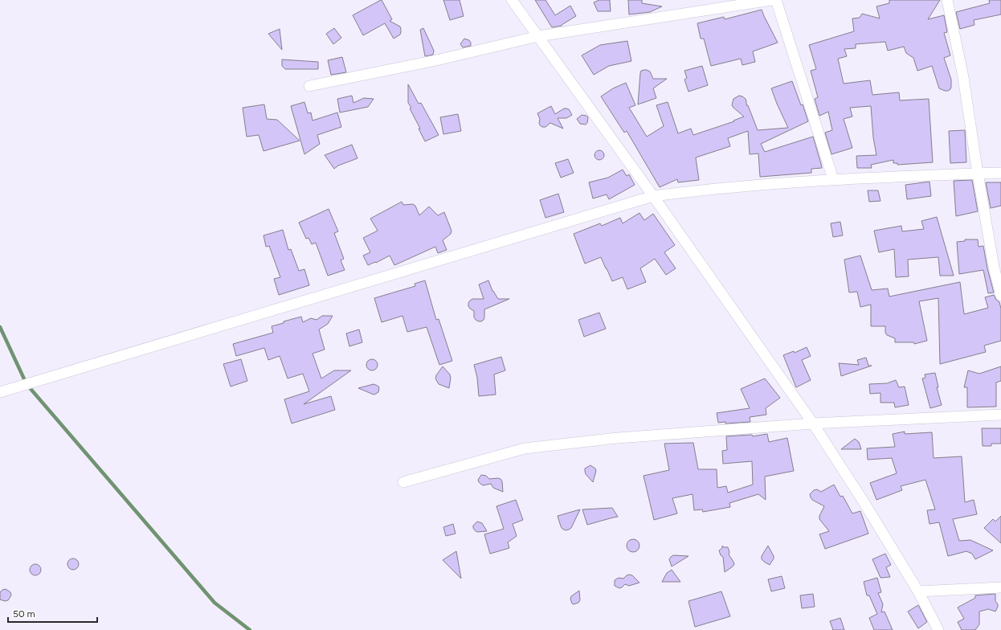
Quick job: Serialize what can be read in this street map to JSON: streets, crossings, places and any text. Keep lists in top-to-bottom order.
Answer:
{
  "scale_bar": "50 m"
}
